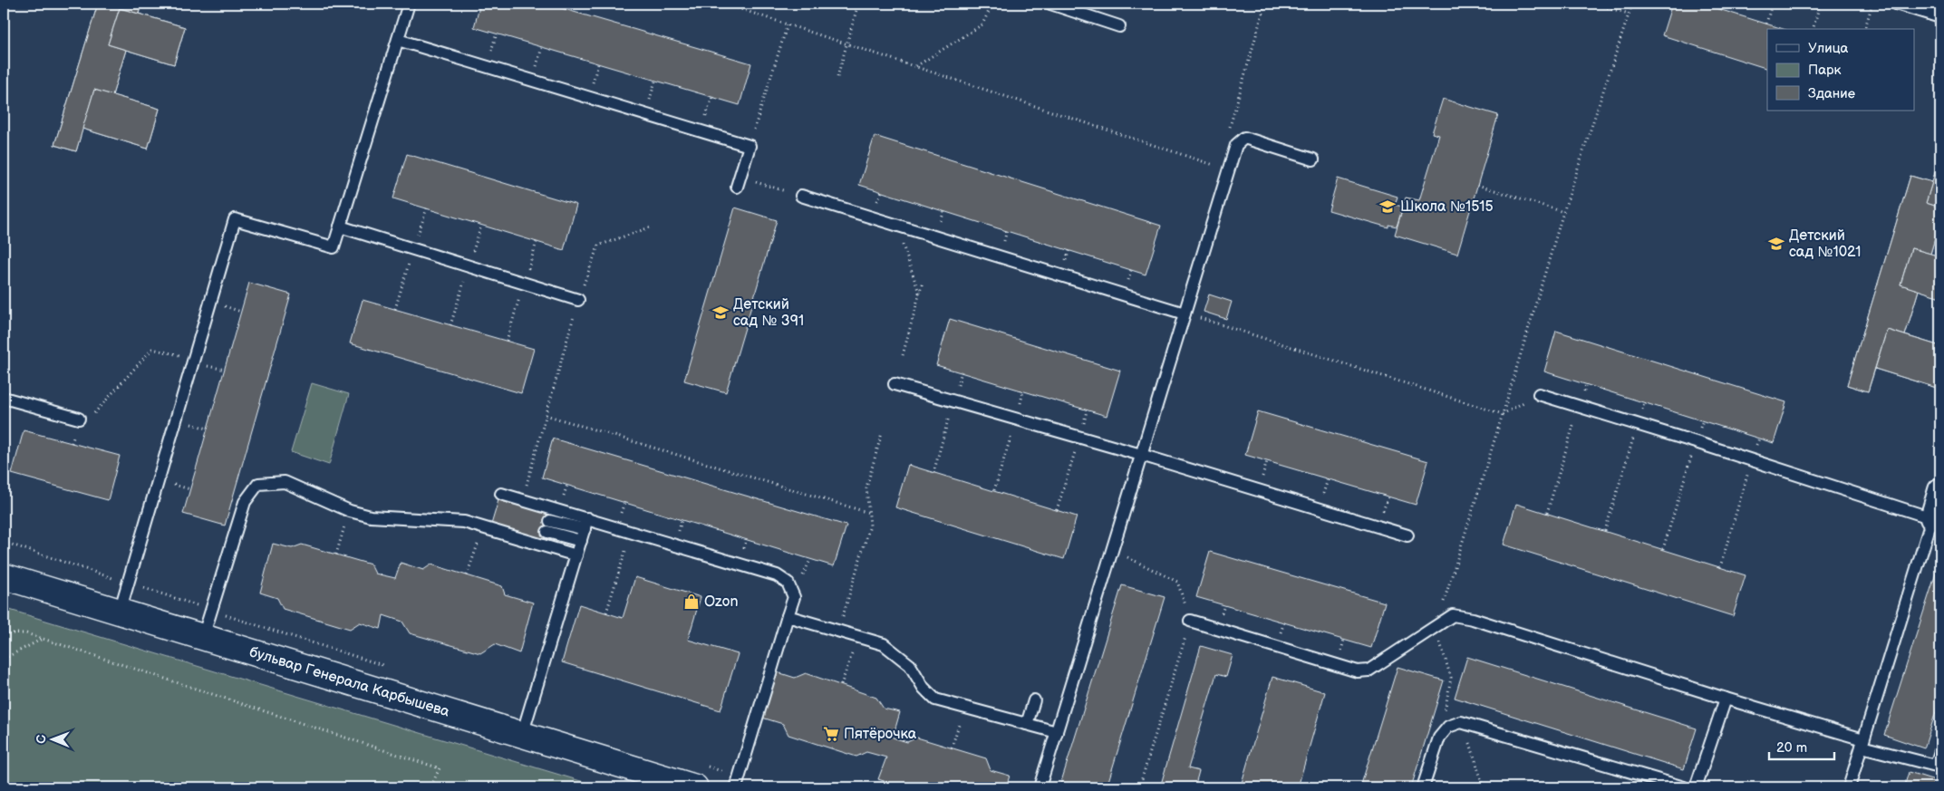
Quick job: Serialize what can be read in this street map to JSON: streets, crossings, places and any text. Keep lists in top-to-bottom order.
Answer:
{
  "streets": {
    "street": ["бульвар Генерала Карбышева"]
  },
  "places": {
    "school or university": ["Школа №1515", "Детский сад №1021", "Детский сад № 391"],
    "shop": ["Ozon"],
    "supermarket": ["Пятёрочка"]
  },
  "legend": ["Улица", "Парк", "Здание"],
  "scale_bar": "20 m",
  "north": "left"
}
